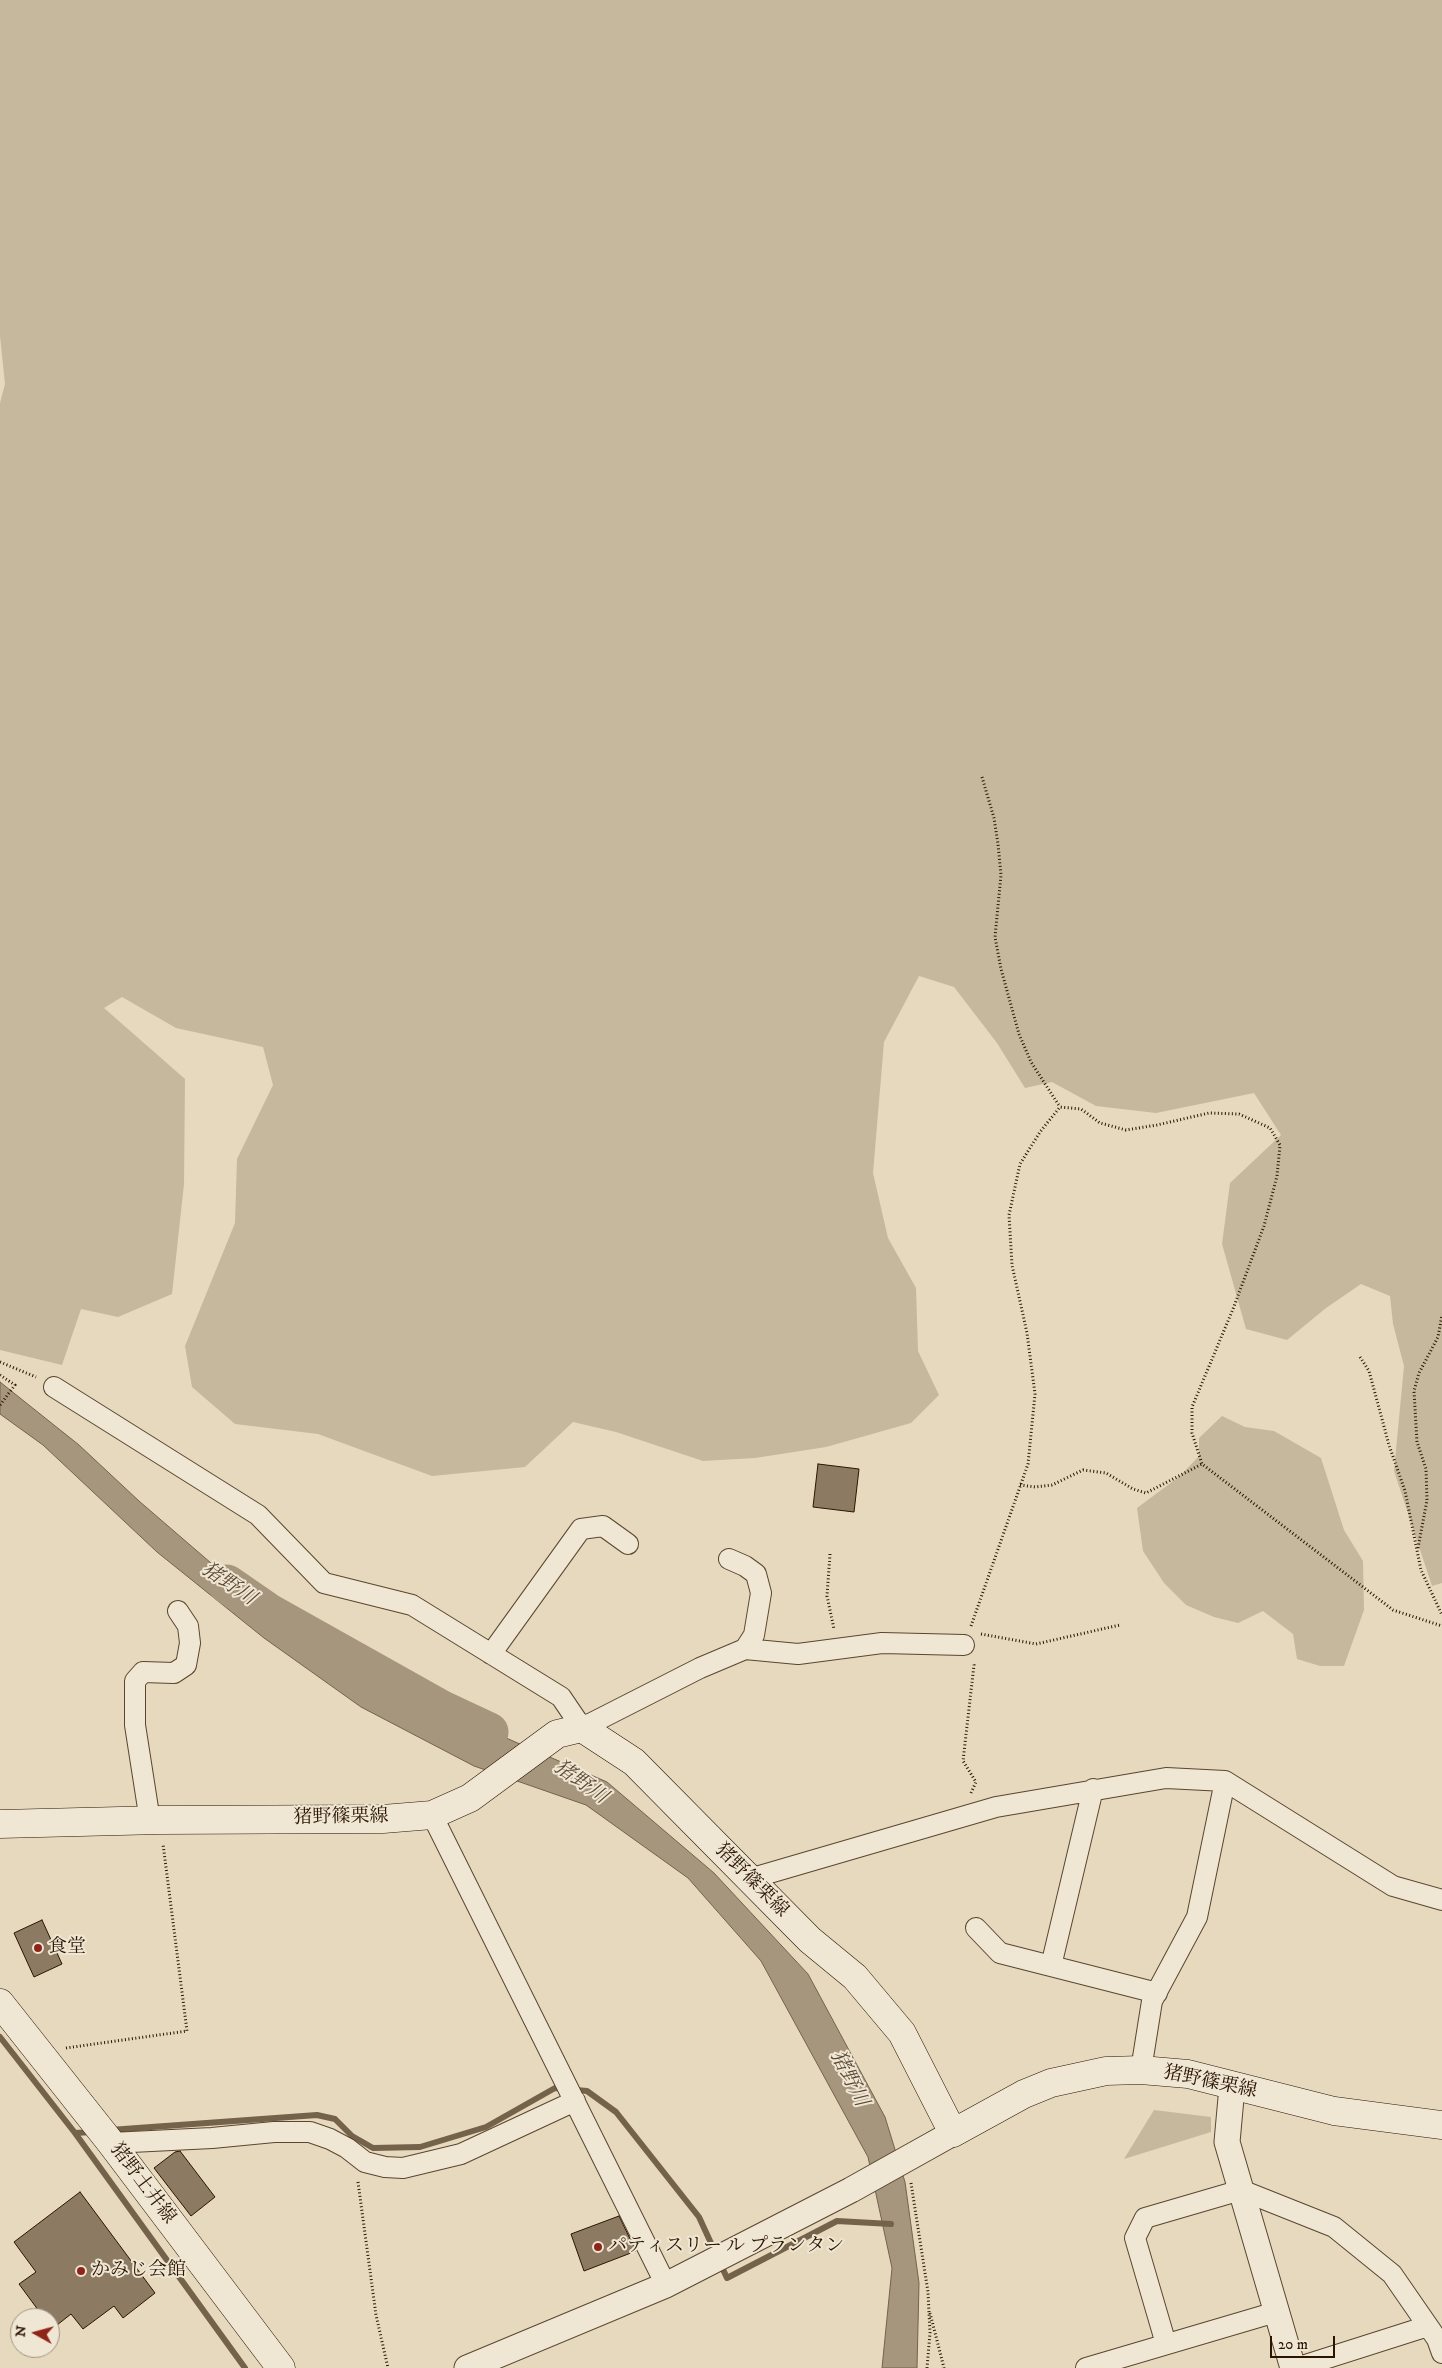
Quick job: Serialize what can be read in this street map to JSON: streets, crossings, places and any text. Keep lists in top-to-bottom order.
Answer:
{
  "streets": {
    "main road": ["猪野篠栗線", "猪野土井線"]
  },
  "water": ["猪野川"],
  "places": ["食堂", "パティスリー ル プランタン", "かみじ会館"],
  "scale_bar": "20 m",
  "north": "left"
}
